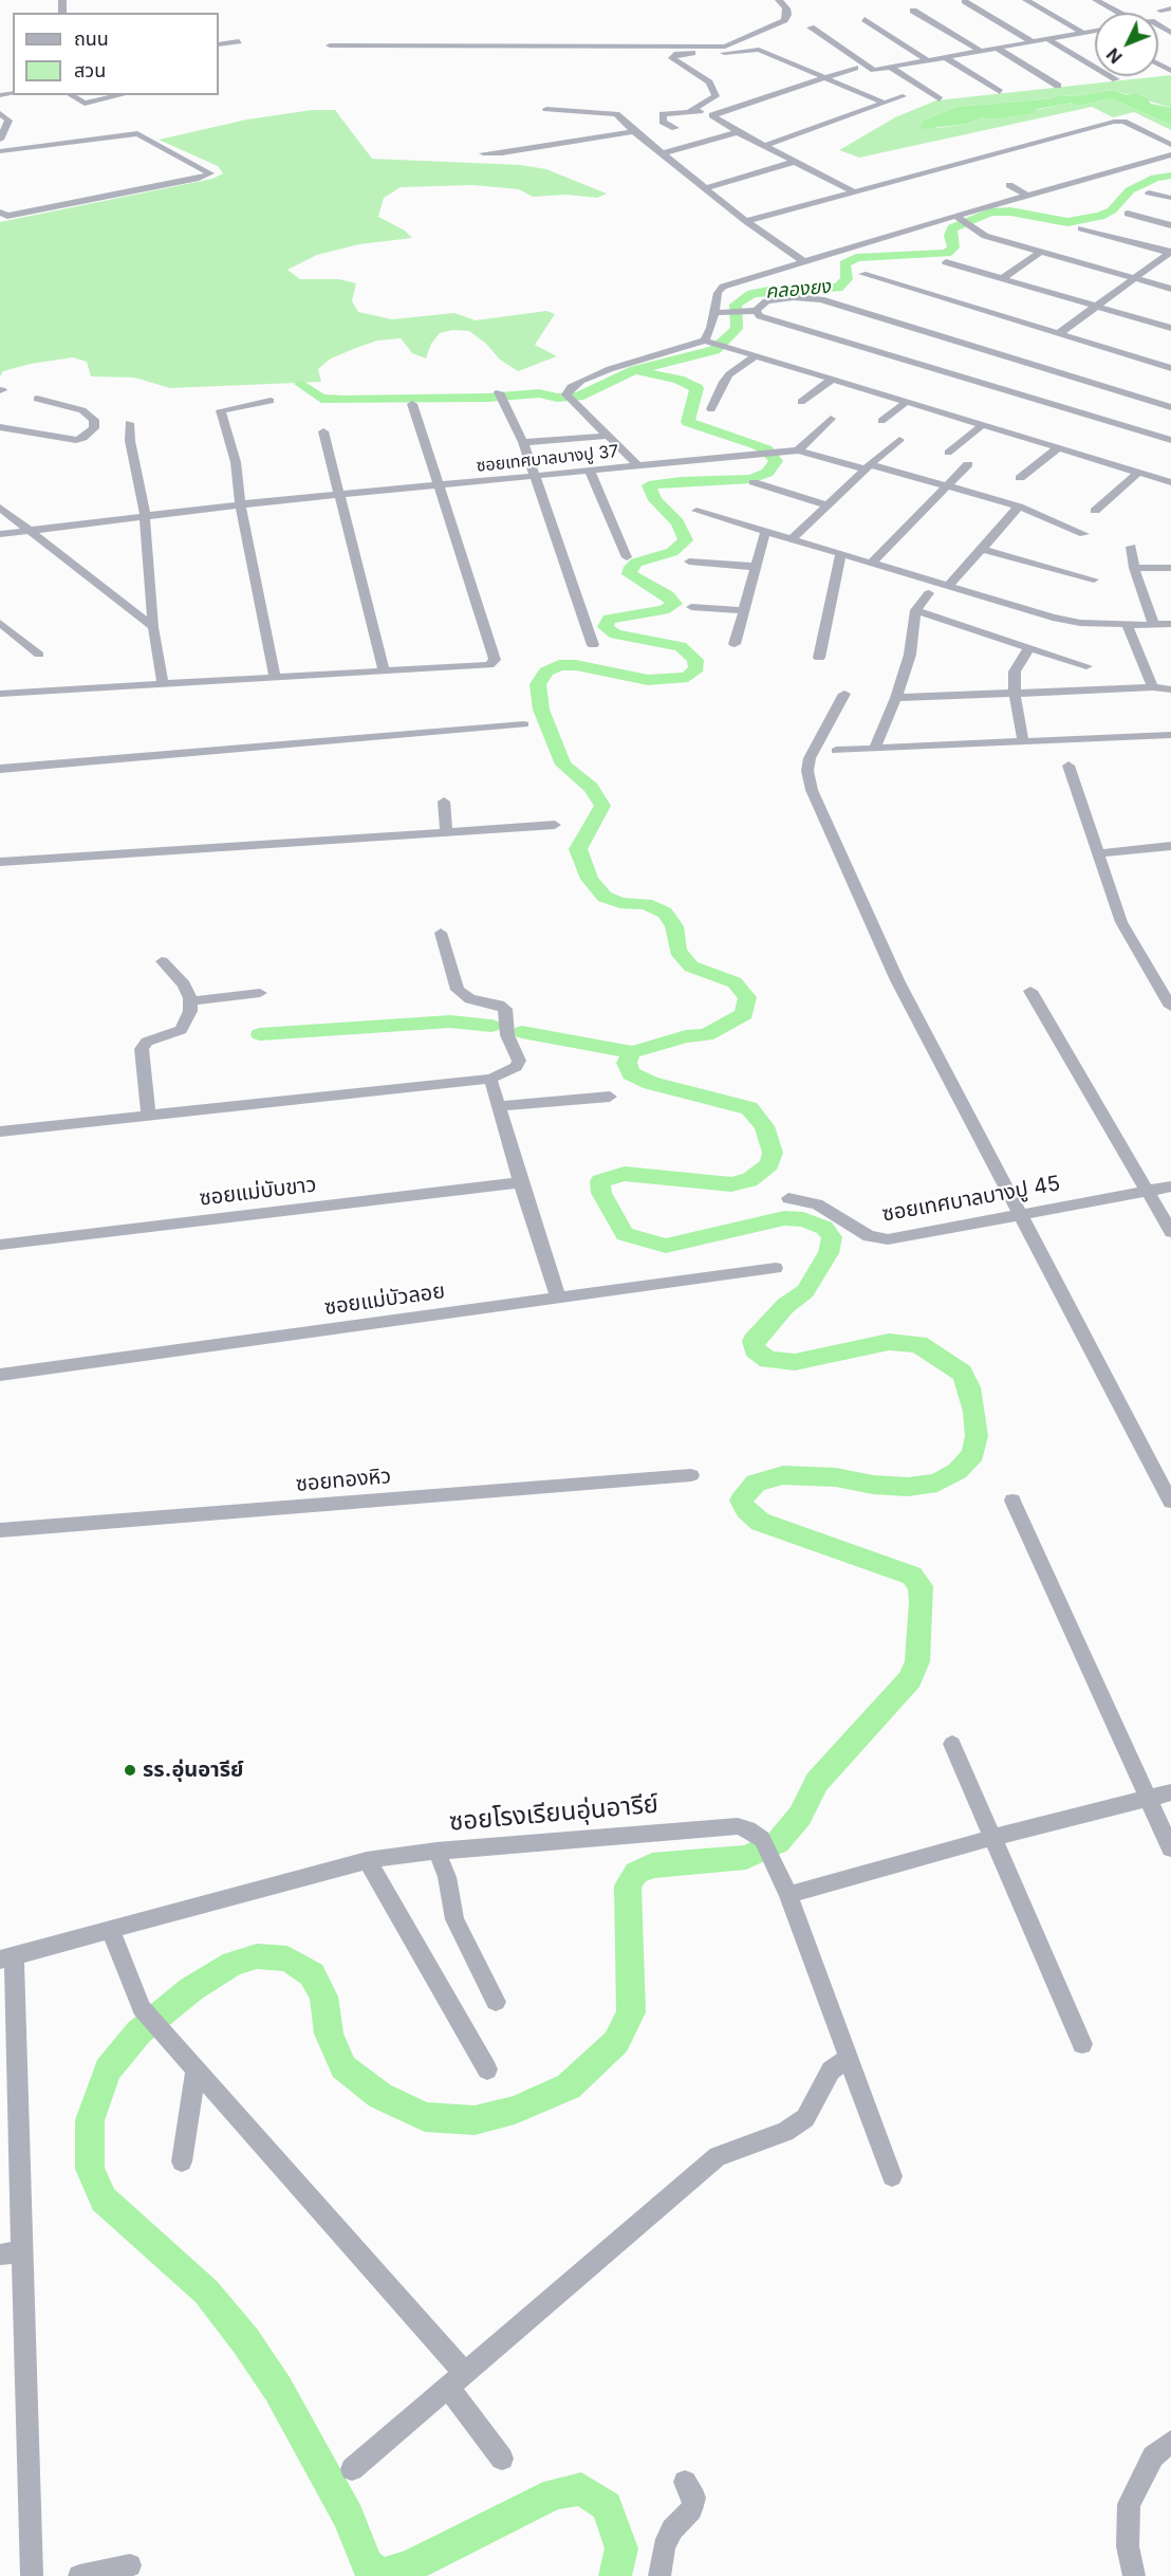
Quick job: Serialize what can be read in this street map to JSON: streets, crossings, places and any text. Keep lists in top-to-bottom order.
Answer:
{
  "streets": {
    "street": [
      "ซอยเทศบาลบางปู 37",
      "ซอยแม่บับขาว",
      "ซอยเทศบาลบางปู 45",
      "ซอยแม่บัวลอย",
      "ซอยทองหิว",
      "ซอยโรงเรียนอุ่นอารีย์"
    ]
  },
  "water": ["คลองยง"],
  "places": ["รร.อุ่นอารีย์"],
  "legend": ["ถนน", "สวน"],
  "north": "bottom left"
}
